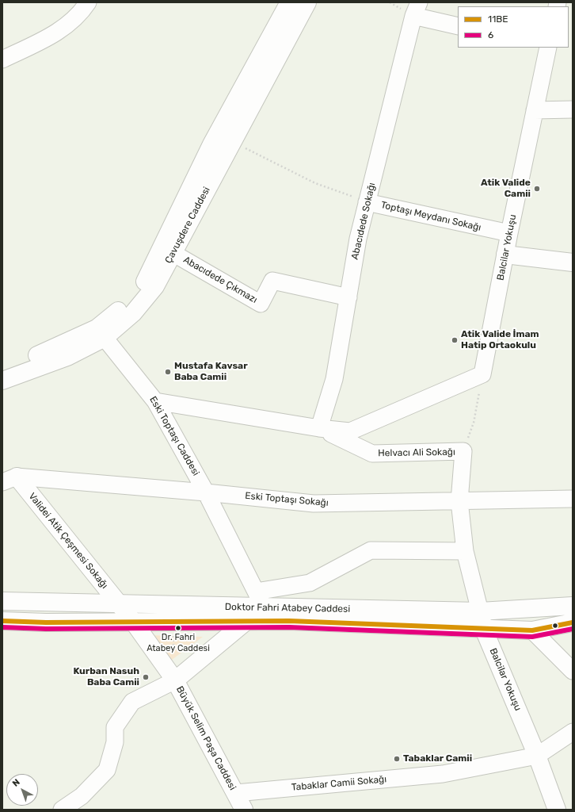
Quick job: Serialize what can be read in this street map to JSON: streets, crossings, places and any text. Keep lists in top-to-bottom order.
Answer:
{
  "streets": {
    "street": [
      "Toptaşı Meydanı Sokağı",
      "Abacıdede Sokağı",
      "Çavuşdere Caddesi",
      "Balcilar Yokuşu",
      "Abacıdede Çıkmazı",
      "Eski Toptaşı Caddesi",
      "Helvacı Ali Sokağı",
      "Eski Toptaşı Sokağı",
      "Validei Atik Çeşmesi Sokağı",
      "Doktor Fahri Atabey Caddesi",
      "Büyük Selim Paşa Caddesi",
      "Tabaklar Camii Sokağı"
    ]
  },
  "crossings": [
    ["Toptaşı Meydanı Sokağı", "Abacıdede Sokağı"],
    ["Toptaşı Meydanı Sokağı", "Çavuşdere Caddesi"],
    ["Toptaşı Meydanı Sokağı", "Balcilar Yokuşu"],
    ["Abacıdede Sokağı", "Abacıdede Çıkmazı"],
    ["Abacıdede Sokağı", "Helvacı Ali Sokağı"],
    ["Çavuşdere Caddesi", "Abacıdede Çıkmazı"],
    ["Çavuşdere Caddesi", "Eski Toptaşı Caddesi"],
    ["Balcilar Yokuşu", "Helvacı Ali Sokağı"],
    ["Balcilar Yokuşu", "Eski Toptaşı Sokağı"],
    ["Balcilar Yokuşu", "Doktor Fahri Atabey Caddesi"],
    ["Balcilar Yokuşu", "Tabaklar Camii Sokağı"],
    ["Eski Toptaşı Caddesi", "Eski Toptaşı Sokağı"],
    ["Eski Toptaşı Caddesi", "Doktor Fahri Atabey Caddesi"],
    ["Eski Toptaşı Sokağı", "Validei Atik Çeşmesi Sokağı"],
    ["Validei Atik Çeşmesi Sokağı", "Doktor Fahri Atabey Caddesi"],
    ["Doktor Fahri Atabey Caddesi", "Büyük Selim Paşa Caddesi"],
    ["Büyük Selim Paşa Caddesi", "Tabaklar Camii Sokağı"]
  ],
  "places": [
    "Atik Valide Camii",
    "Atik Valide İmam Hatip Ortaokulu",
    "Mustafa Kavsar Baba Camii",
    "Dr. Fahri Atabey Caddesi",
    "Kurban Nasuh Baba Camii",
    "Tabaklar Camii"
  ],
  "lines": ["transit line 11BE", "transit line 6"],
  "legend": ["11BE", "6"],
  "north": "top left"
}
